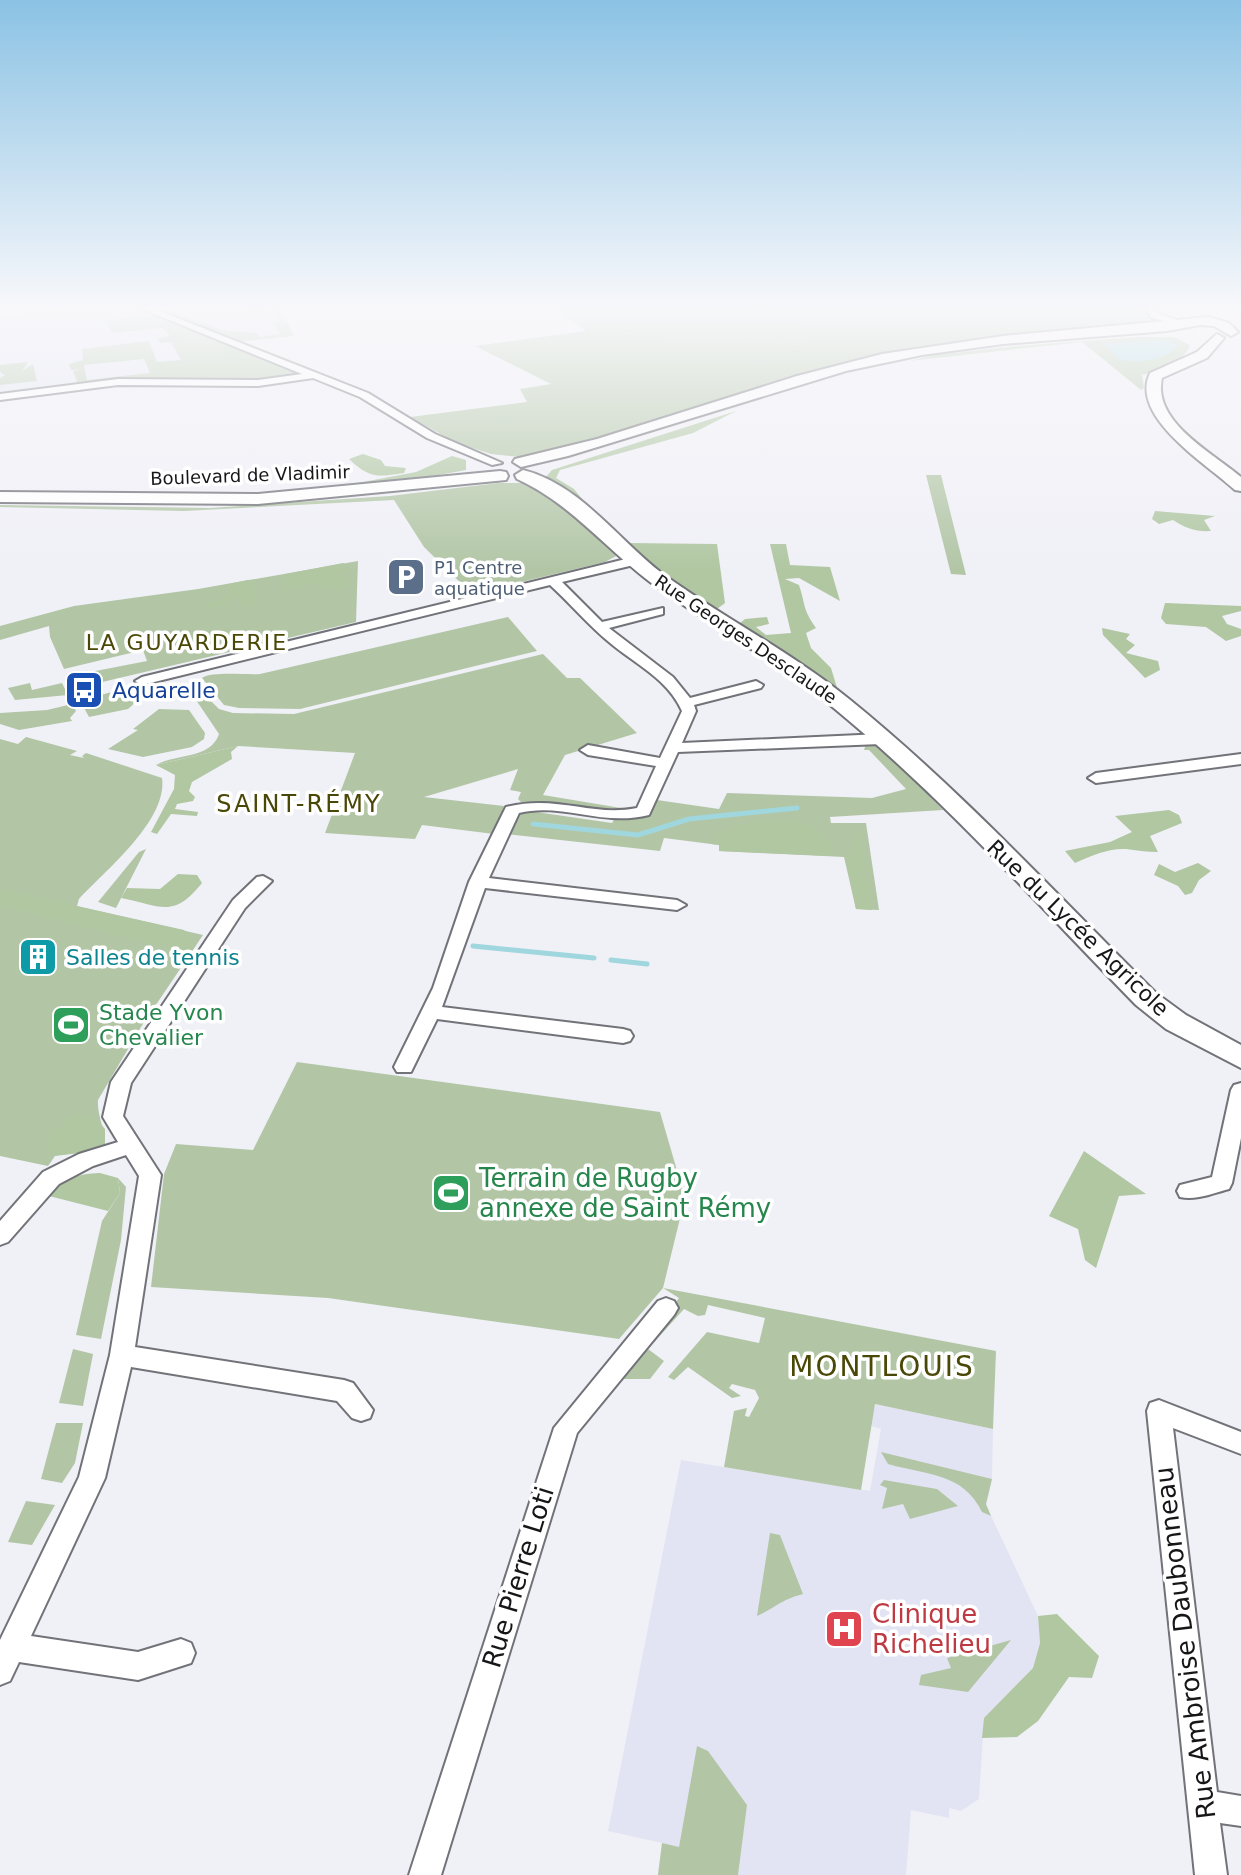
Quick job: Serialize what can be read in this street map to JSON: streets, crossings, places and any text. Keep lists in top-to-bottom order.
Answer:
{
  "streets": {
    "street": [
      "Boulevard de Vladimir",
      "Rue Georges Desclaude",
      "Rue du Lycée Agricole",
      "Rue Pierre Loti",
      "Rue Ambroise Daubonneau"
    ]
  },
  "crossings": [
    ["Boulevard de Vladimir", "Rue Georges Desclaude"],
    ["Rue Georges Desclaude", "Rue du Lycée Agricole"]
  ],
  "districts": ["LA GUYARDERIE", "SAINT-RÉMY", "MONTLOUIS"],
  "places": {
    "parking": ["P1 Centre aquatique"],
    "bus stop": ["Aquarelle"],
    "building": ["Salles de tennis"],
    "sports": ["Stade Yvon Chevalier", "Terrain de Rugby annexe de Saint Rémy"],
    "hospital": ["Clinique Richelieu"]
  }
}
